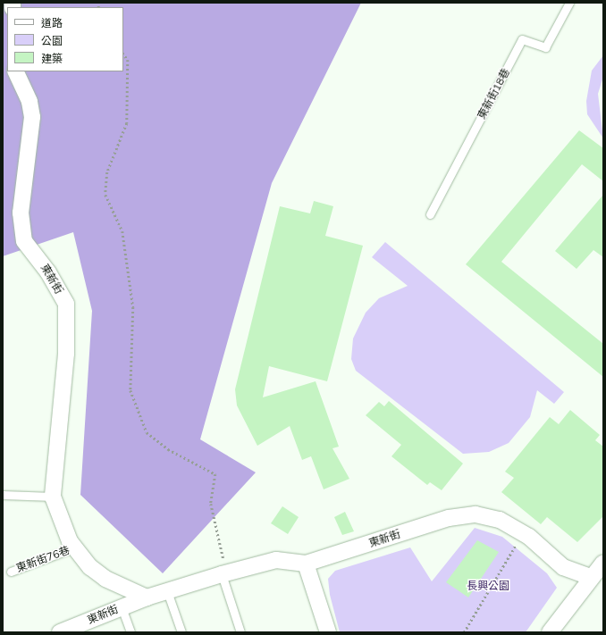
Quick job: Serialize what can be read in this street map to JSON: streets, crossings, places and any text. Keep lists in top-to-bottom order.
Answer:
{
  "streets": {
    "street": ["東新街"],
    "lane": ["東新街18巷", "東新街76巷"]
  },
  "crossings": [
    ["東新街", "東新街76巷"]
  ],
  "parks": ["長興公園"],
  "legend": ["道路", "公園", "建築"]
}
